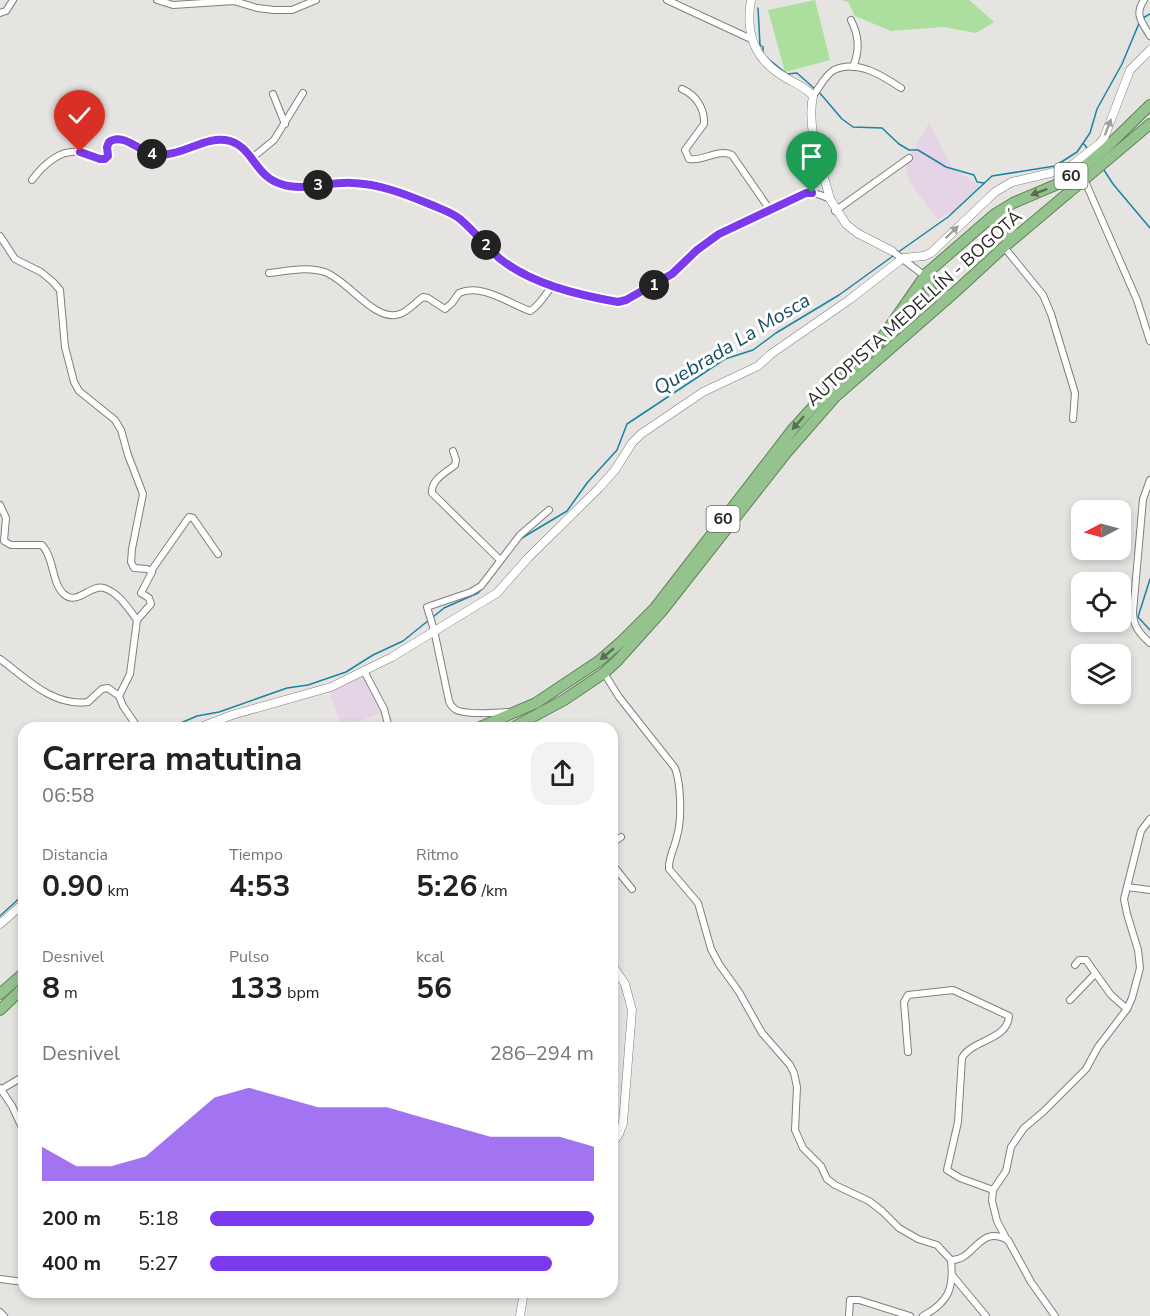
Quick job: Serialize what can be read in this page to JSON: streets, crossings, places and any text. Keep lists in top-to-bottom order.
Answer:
{
  "streets": {
    "highway": ["60", "AUTOPISTA MEDELLÍN - BOGOTÁ"]
  },
  "water": ["Quebrada La Mosca"],
  "north": "left",
  "page": {
    "pins": [
      "4",
      "3",
      "2",
      "1"
    ],
    "heading": ["Carrera matutina", "06:58"],
    "stats": [
      ["Distancia", "0.90 km"],
      ["Tiempo", "4:53"],
      ["Ritmo", "5:26 /km"],
      ["Desnivel", "8 m"],
      ["Pulso", "133 bpm"],
      ["kcal", "56"]
    ],
    "chart": ["Desnivel", "286–294 m"],
    "list": [
      {
        "name": "200 m",
        "note": "5:18"
      },
      {
        "name": "400 m",
        "note": "5:27"
      }
    ]
  }
}
